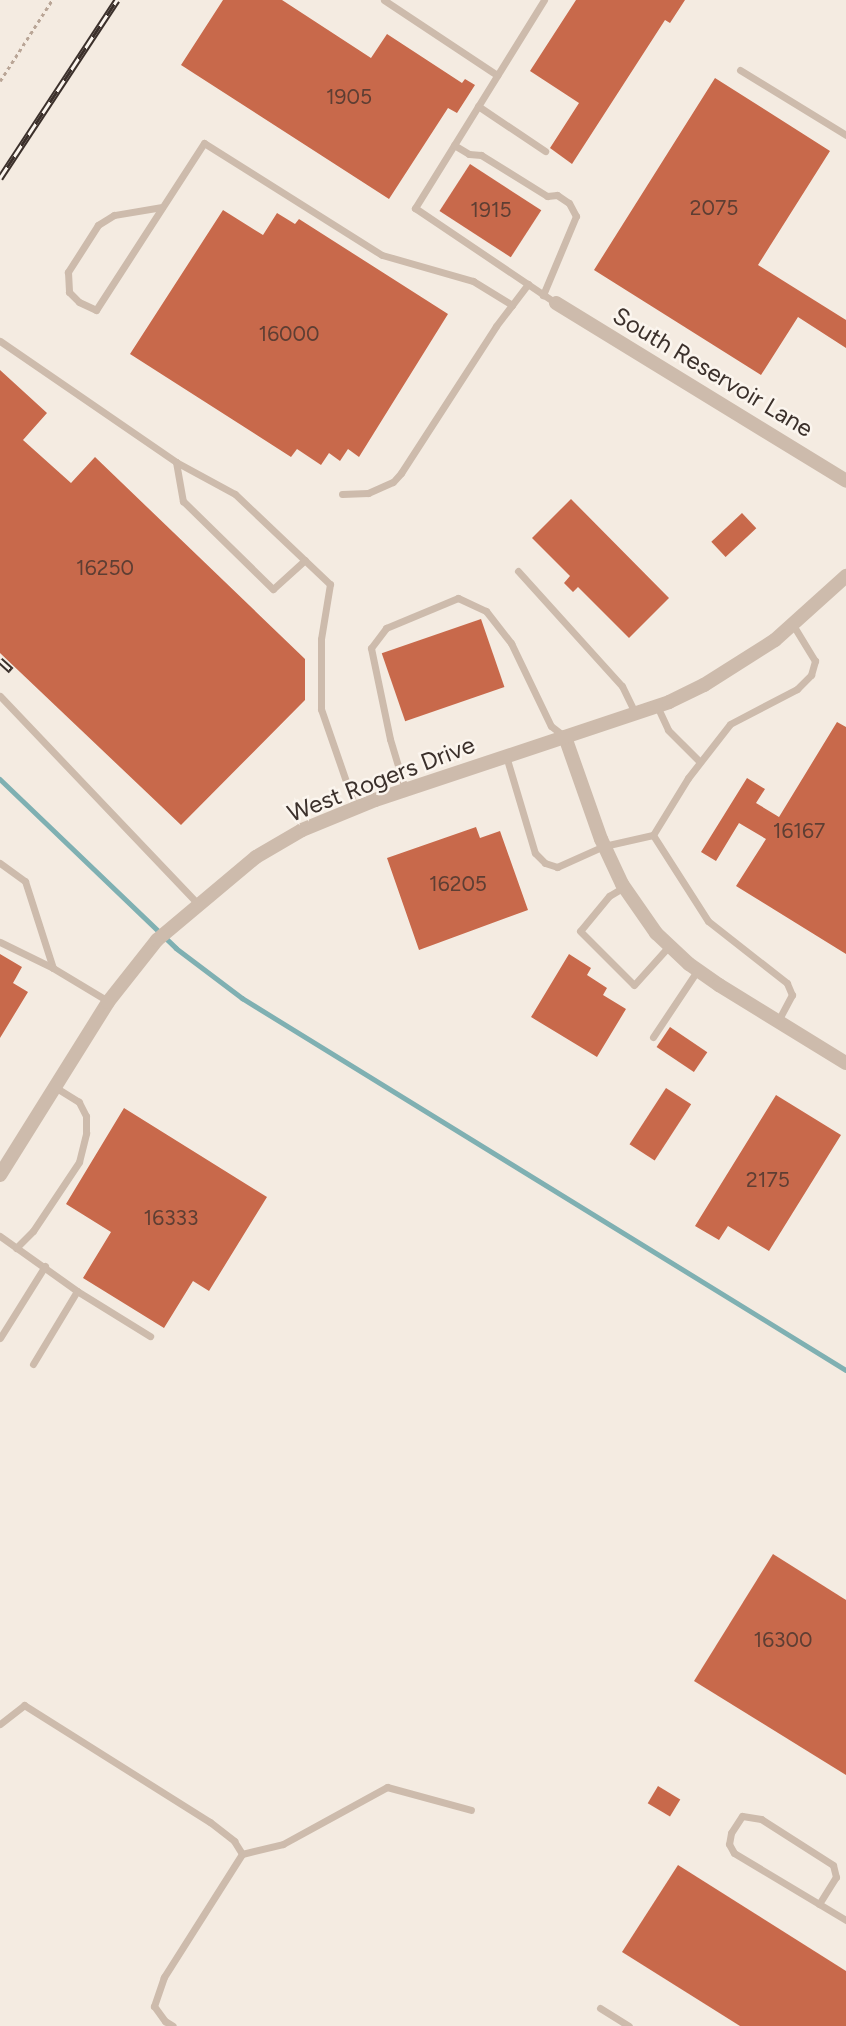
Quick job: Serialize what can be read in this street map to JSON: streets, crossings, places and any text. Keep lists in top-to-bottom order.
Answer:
{
  "streets": {
    "street": ["South Reservoir Lane", "West Rogers Drive"]
  },
  "house_numbers": [
    "1905",
    "2075",
    "1915",
    "16000",
    "16250",
    "16167",
    "16205",
    "2175",
    "16333",
    "16300"
  ]
}
